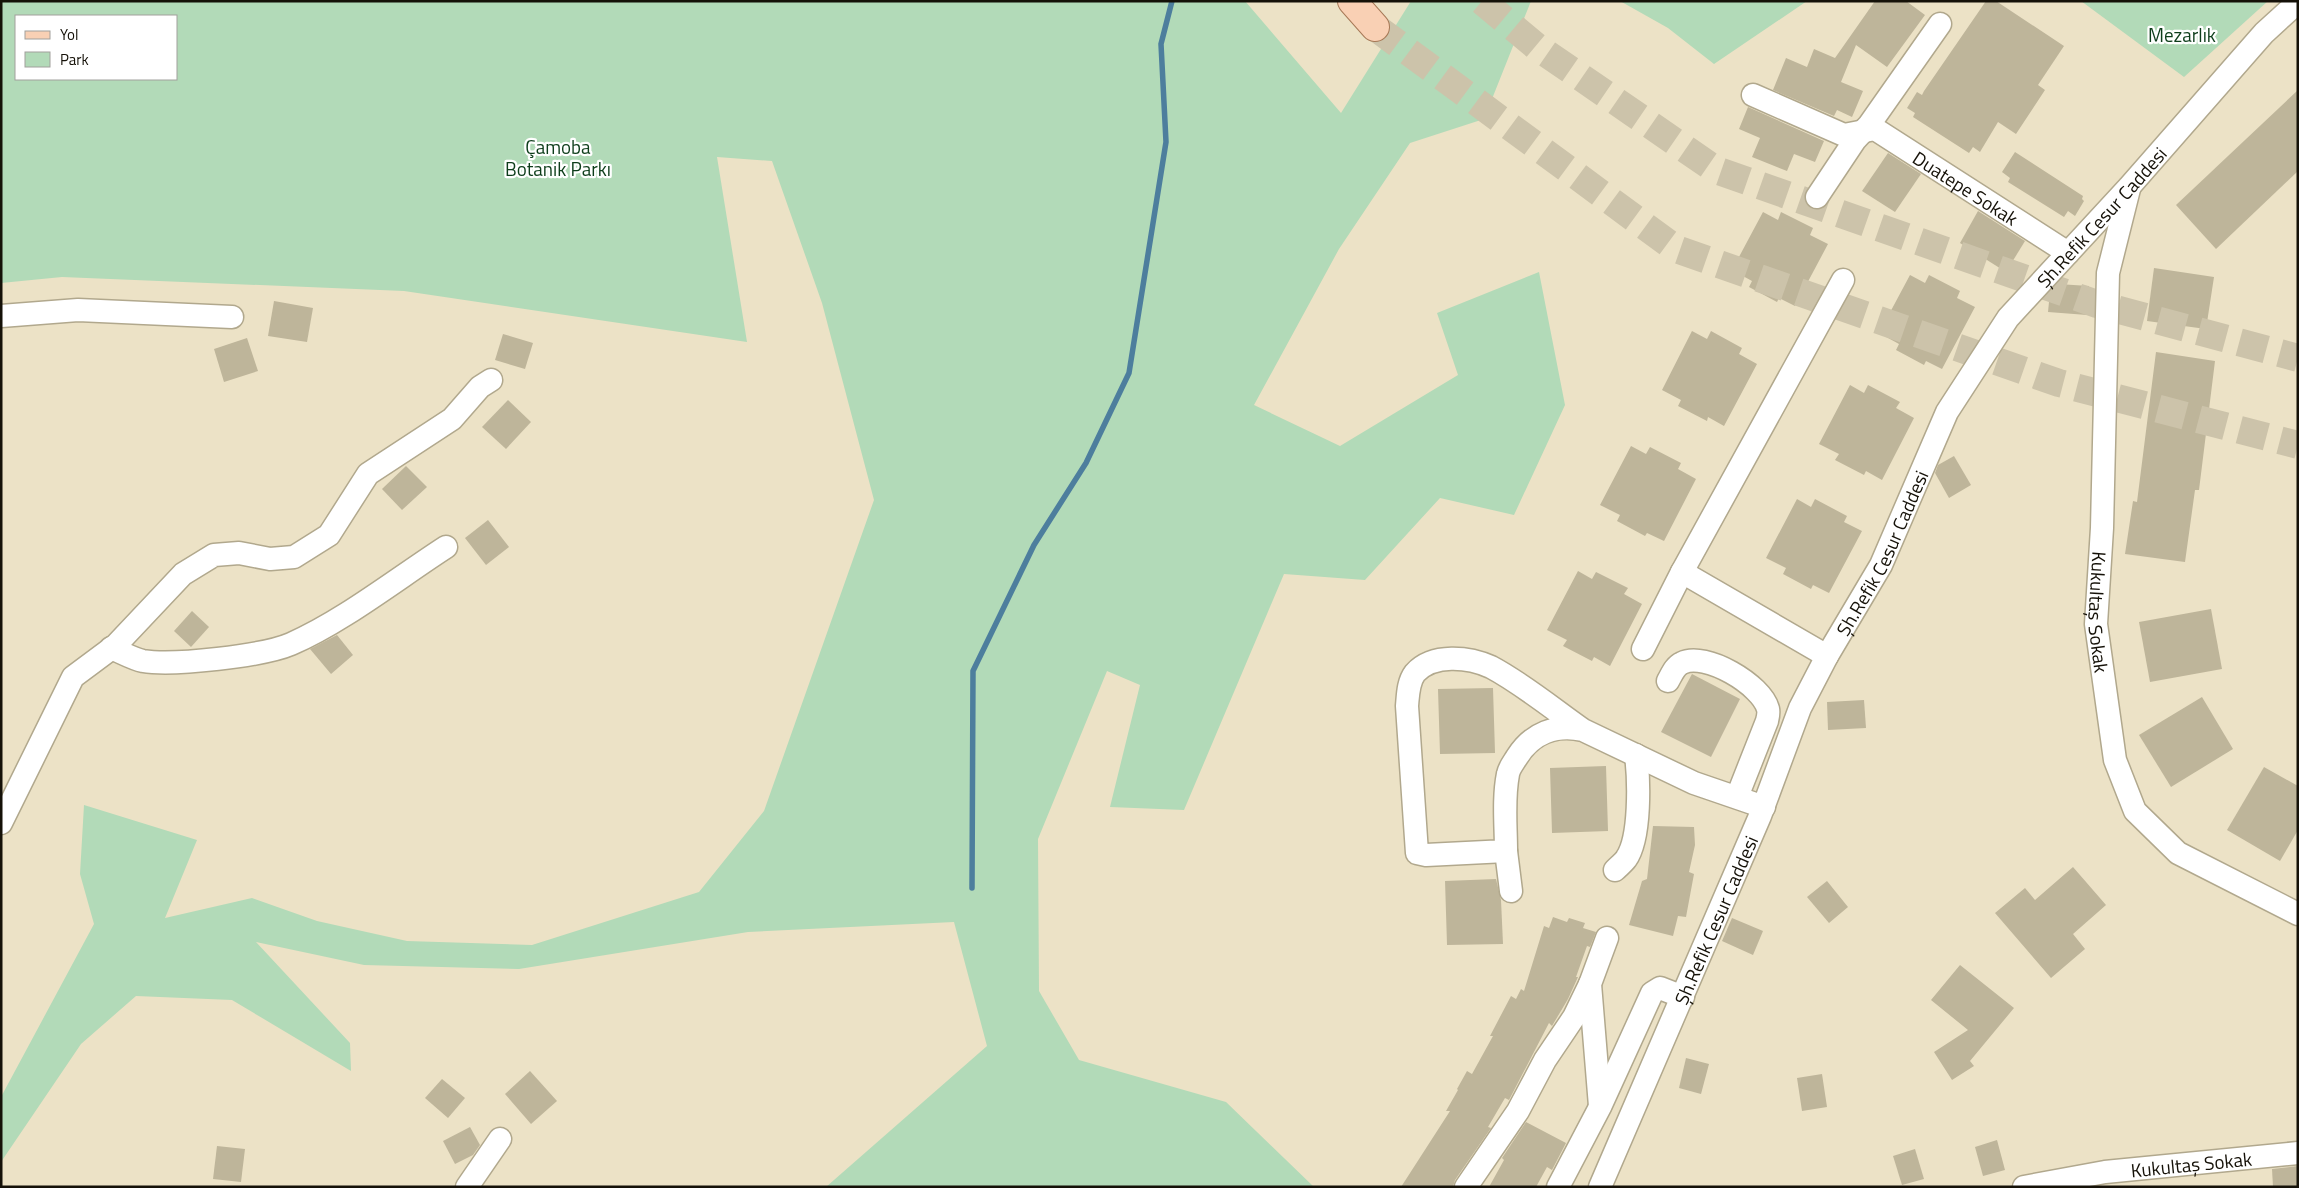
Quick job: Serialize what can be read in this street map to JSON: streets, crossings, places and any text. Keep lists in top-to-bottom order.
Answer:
{
  "streets": {
    "street": ["Duatepe Sokak", "Şh.Refik Cesur Caddesi", "Kukultaş Sokak"]
  },
  "crossings": [
    ["Duatepe Sokak", "Şh.Refik Cesur Caddesi"],
    ["Şh.Refik Cesur Caddesi", "Kukultaş Sokak"]
  ],
  "parks": ["Mezarlık", "Çamoba Botanik Parkı"],
  "legend": ["Yol", "Park"]
}
